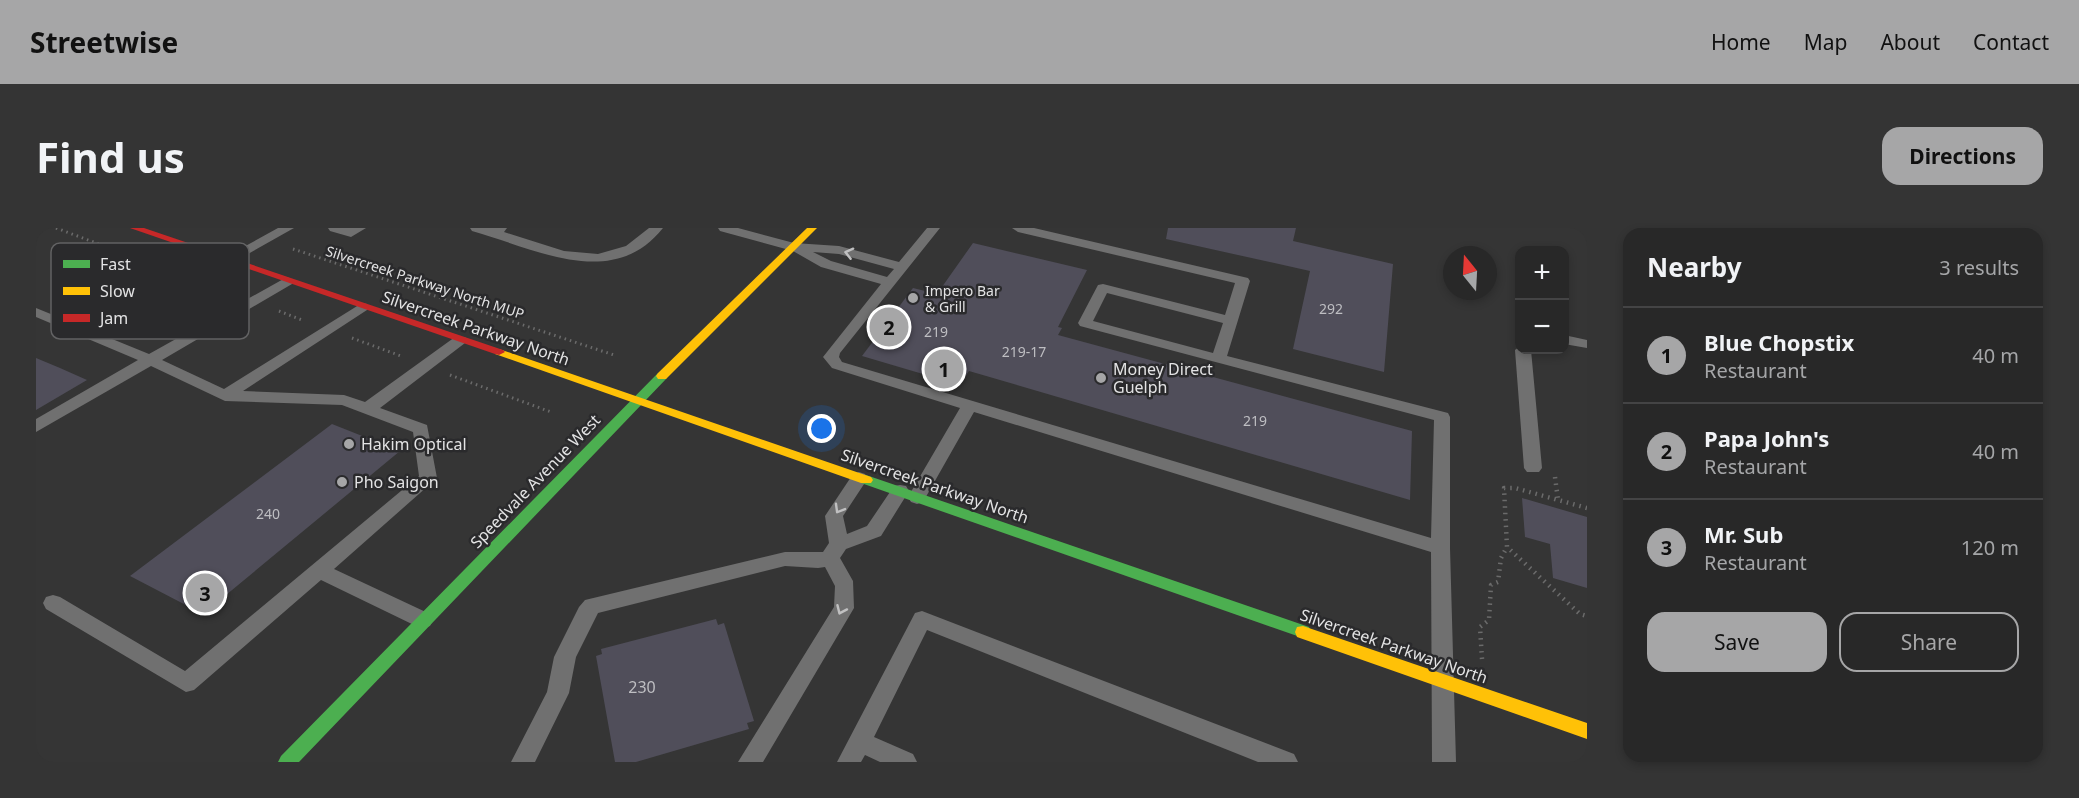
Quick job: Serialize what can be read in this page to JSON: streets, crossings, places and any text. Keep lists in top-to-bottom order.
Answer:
{
  "streets": {
    "main road": ["Silvercreek Parkway North", "Speedvale Avenue West"],
    "path": ["Silvercreek Parkway North MUP"]
  },
  "crossings": [
    ["Silvercreek Parkway North", "Speedvale Avenue West"]
  ],
  "places": [
    "Impero Bar & Grill",
    "Money Direct Guelph",
    "Hakim Optical",
    "Pho Saigon"
  ],
  "house_numbers": [
    "292",
    "219",
    "219-17",
    "219",
    "240",
    "230"
  ],
  "legend": ["Fast", "Slow", "Jam"],
  "north": "top",
  "page": {
    "header": "Streetwise",
    "nav": [
      "Home",
      "Map",
      "About",
      "Contact"
    ],
    "buttons": [
      "Directions",
      ["Save", "Share"]
    ],
    "title": "Find us",
    "heading": ["Nearby", "3 results"],
    "map_buttons": ["+", "−"],
    "pins": ["2", "1", "3"],
    "list": [
      {
        "mark": "1",
        "name": "Blue Chopstix",
        "note": "Restaurant",
        "value": "40 m"
      },
      {
        "mark": "2",
        "name": "Papa John's",
        "note": "Restaurant",
        "value": "40 m"
      },
      {
        "mark": "3",
        "name": "Mr. Sub",
        "note": "Restaurant",
        "value": "120 m"
      }
    ]
  }
}
